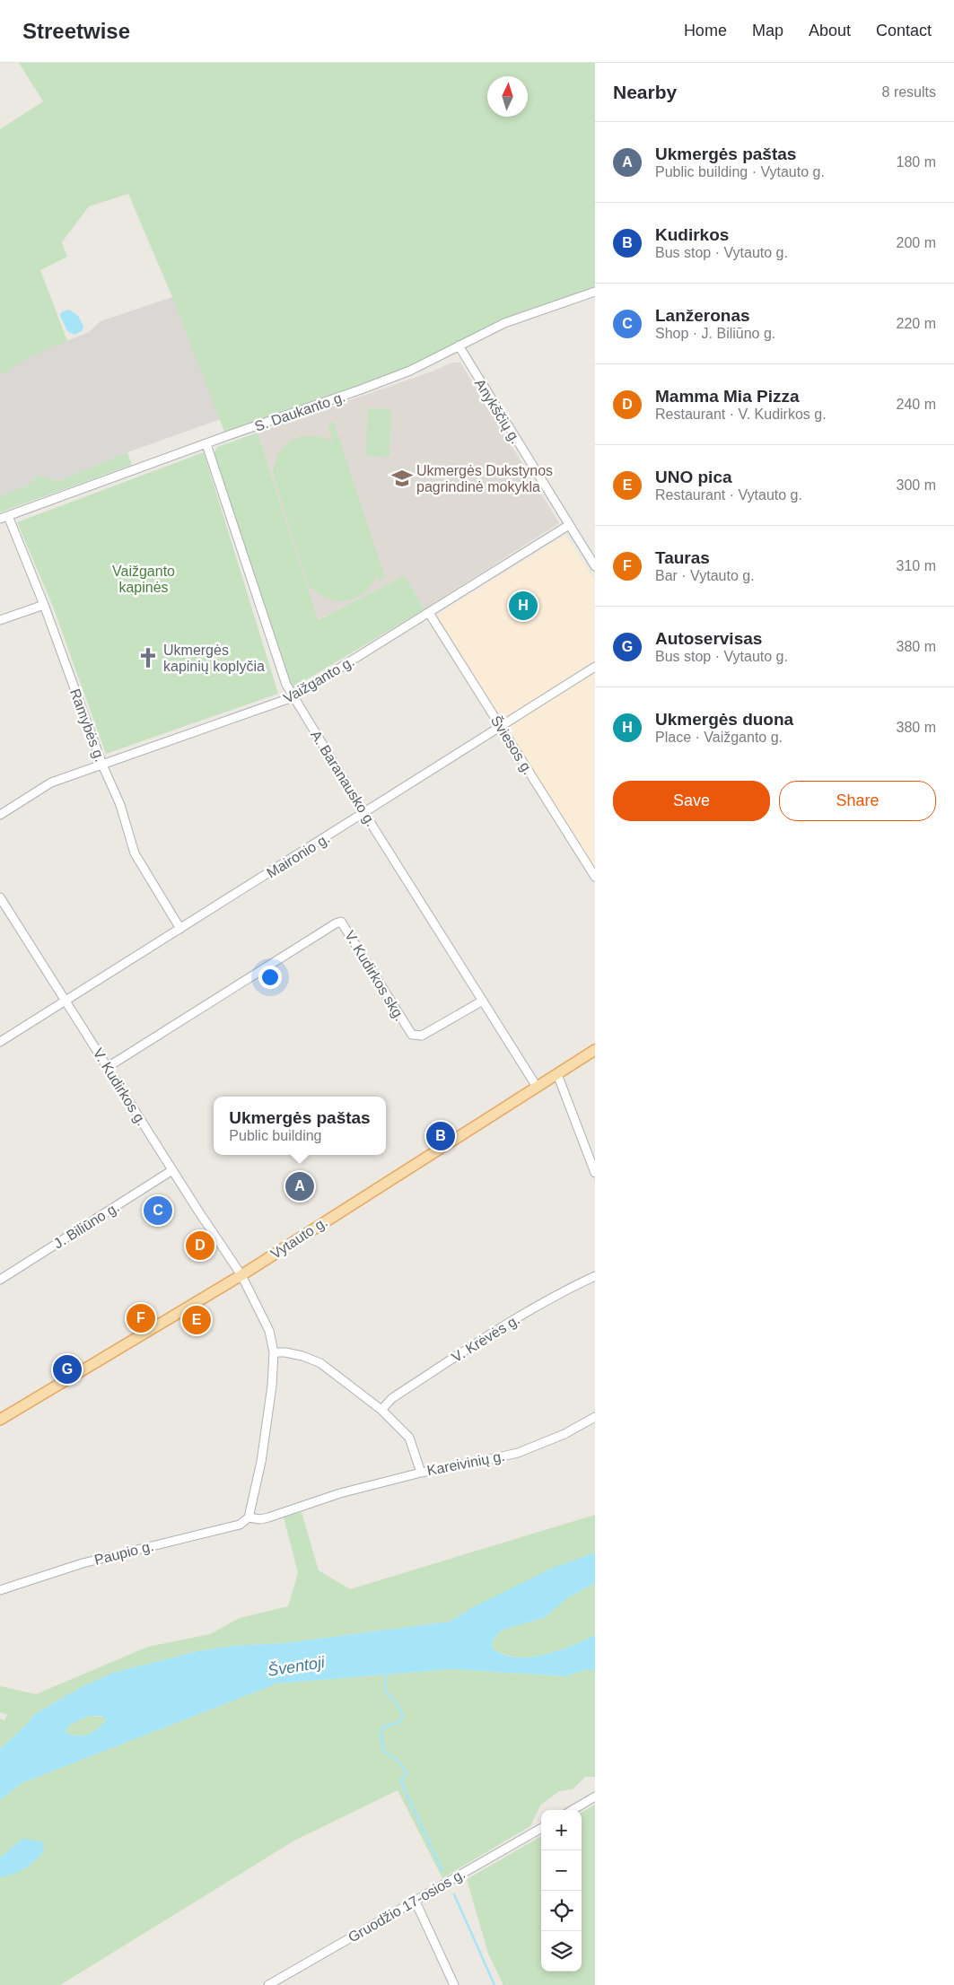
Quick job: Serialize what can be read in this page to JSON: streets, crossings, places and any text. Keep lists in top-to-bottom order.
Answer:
{
  "streets": {
    "main road": ["Vytauto g."],
    "street": [
      "S. Daukanto g.",
      "Anykščių g.",
      "Vaižganto g.",
      "Ramybės g.",
      "Šviesos g.",
      "A. Baranausko g.",
      "Maironio g.",
      "V. Kudirkos skg.",
      "V. Kudirkos g.",
      "J. Biliūno g.",
      "V. Krėvės g.",
      "Kareivinių g.",
      "Paupio g.",
      "Gruodžio 17-osios g."
    ]
  },
  "crossings": [
    ["S. Daukanto g.", "Anykščių g."],
    ["S. Daukanto g.", "Ramybės g."],
    ["S. Daukanto g.", "A. Baranausko g."],
    ["Anykščių g.", "Vaižganto g."],
    ["Vaižganto g.", "Ramybės g."],
    ["Vaižganto g.", "Šviesos g."],
    ["Vaižganto g.", "A. Baranausko g."],
    ["Ramybės g.", "Maironio g."],
    ["Šviesos g.", "Maironio g."],
    ["A. Baranausko g.", "Maironio g."],
    ["A. Baranausko g.", "V. Kudirkos skg."],
    ["A. Baranausko g.", "Vytauto g."],
    ["Maironio g.", "V. Kudirkos g."],
    ["V. Kudirkos skg.", "V. Kudirkos g."],
    ["V. Kudirkos g.", "J. Biliūno g."],
    ["V. Kudirkos g.", "Vytauto g."],
    ["V. Krėvės g.", "Kareivinių g."],
    ["Kareivinių g.", "Paupio g."]
  ],
  "water": ["Šventoji"],
  "parks": ["Vaižganto kapinės"],
  "places": {
    "school or university": ["Ukmergės Dukstynos pagrindinė mokykla"],
    "church": ["Ukmergės kapinių koplyčia"]
  },
  "north": "top",
  "page": {
    "header": "Streetwise",
    "nav": [
      "Home",
      "Map",
      "About",
      "Contact"
    ],
    "heading": ["Nearby", "8 results"],
    "list": [
      {
        "mark": "A",
        "name": "Ukmergės paštas",
        "note": "Public building · Vytauto g.",
        "value": "180 m"
      },
      {
        "mark": "B",
        "name": "Kudirkos",
        "note": "Bus stop · Vytauto g.",
        "value": "200 m"
      },
      {
        "mark": "C",
        "name": "Lanžeronas",
        "note": "Shop · J. Biliūno g.",
        "value": "220 m"
      },
      {
        "mark": "D",
        "name": "Mamma Mia Pizza",
        "note": "Restaurant · V. Kudirkos g.",
        "value": "240 m"
      },
      {
        "mark": "E",
        "name": "UNO pica",
        "note": "Restaurant · Vytauto g.",
        "value": "300 m"
      },
      {
        "mark": "F",
        "name": "Tauras",
        "note": "Bar · Vytauto g.",
        "value": "310 m"
      },
      {
        "mark": "G",
        "name": "Autoservisas",
        "note": "Bus stop · Vytauto g.",
        "value": "380 m"
      },
      {
        "mark": "H",
        "name": "Ukmergės duona",
        "note": "Place · Vaižganto g.",
        "value": "380 m"
      }
    ],
    "pins": [
      "H",
      "B",
      "A",
      "C",
      "D",
      "F",
      "E",
      "G"
    ],
    "buttons": ["Save", "Share"],
    "popup": ["Ukmergės paštas", "Public building"],
    "map_buttons": ["+", "−"]
  }
}
